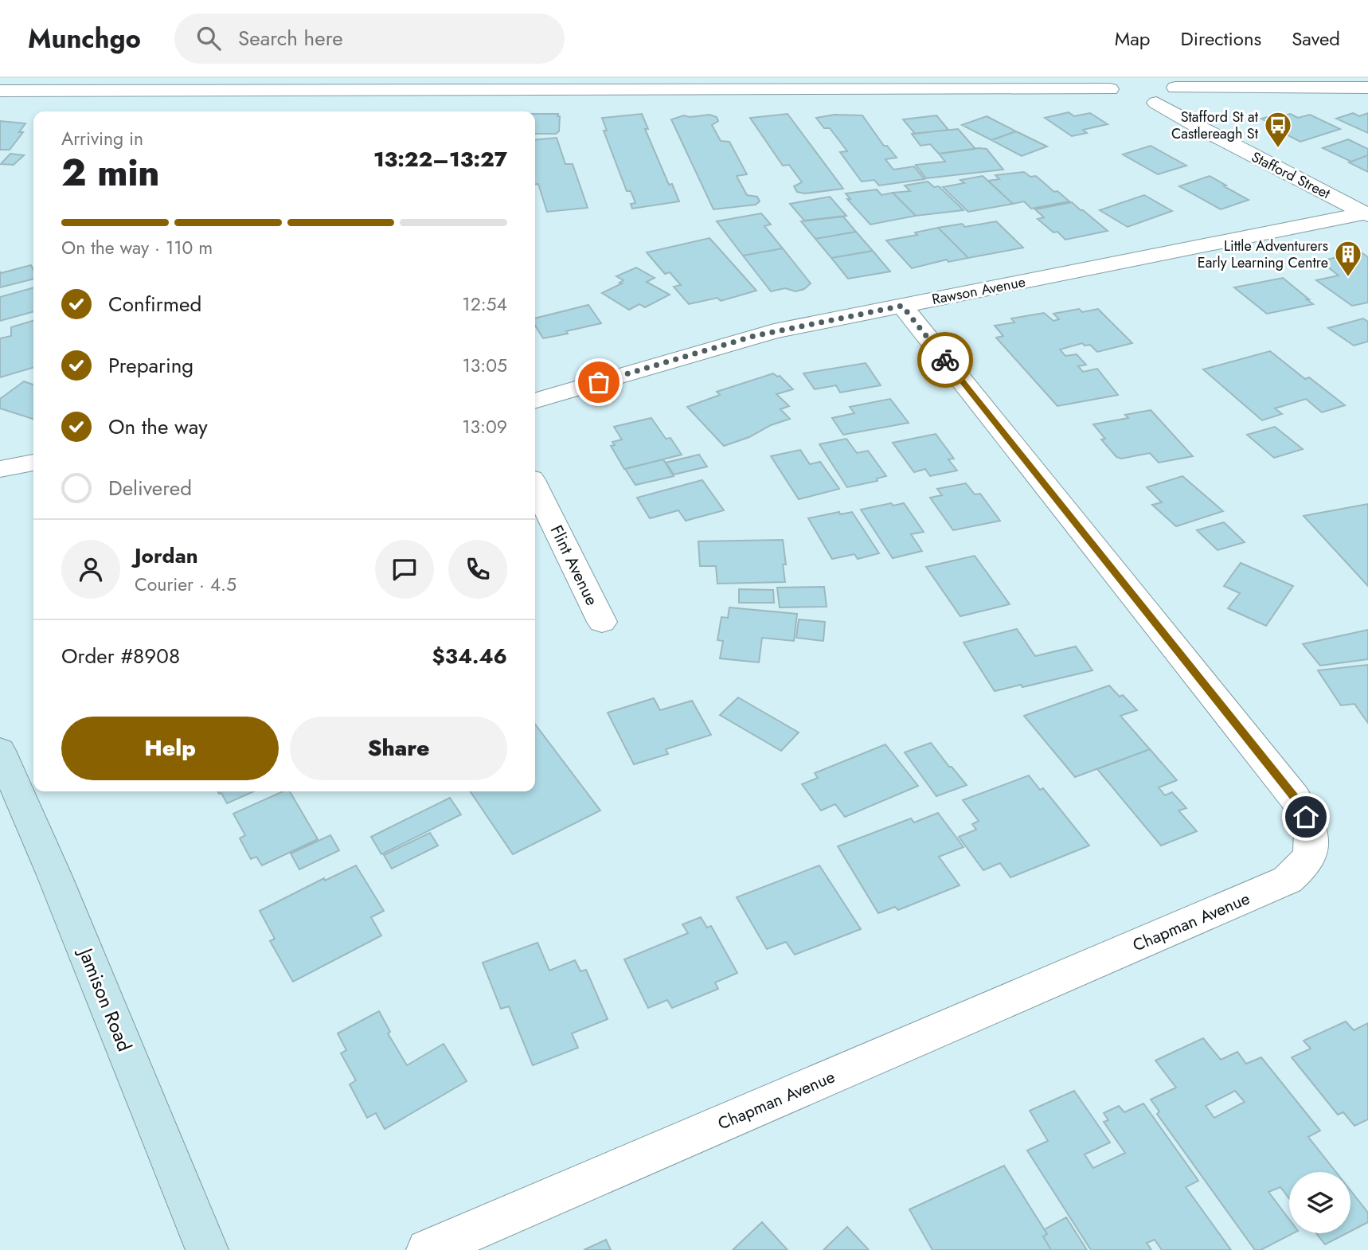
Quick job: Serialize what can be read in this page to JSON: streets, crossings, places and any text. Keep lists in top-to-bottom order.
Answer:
{
  "streets": {
    "main road": ["Jamison Road"],
    "street": [
      "Stafford Street",
      "Rawson Avenue",
      "Flint Avenue",
      "Chapman Avenue"
    ]
  },
  "crossings": [
    ["Stafford Street", "Rawson Avenue"],
    ["Rawson Avenue", "Chapman Avenue"]
  ],
  "places": {
    "bus stop": ["Stafford St at Castlereagh St"],
    "building": ["Little Adventurers Early Learning Centre"]
  },
  "page": {
    "header": "Munchgo",
    "search": "Search here",
    "nav": ["Map", "Directions", "Saved"],
    "heading": ["2 min", "Arriving in", "13:22–13:27"],
    "panel": [
      "Jordan",
      "Courier · 4.5",
      "Order #8908",
      "$34.46"
    ],
    "bar": "On the way · 110 m",
    "list": [
      ["Confirmed", "12:54"],
      ["Preparing", "13:05"],
      ["On the way", "13:09"],
      "Delivered"
    ],
    "buttons": ["Help", "Share"]
  }
}
